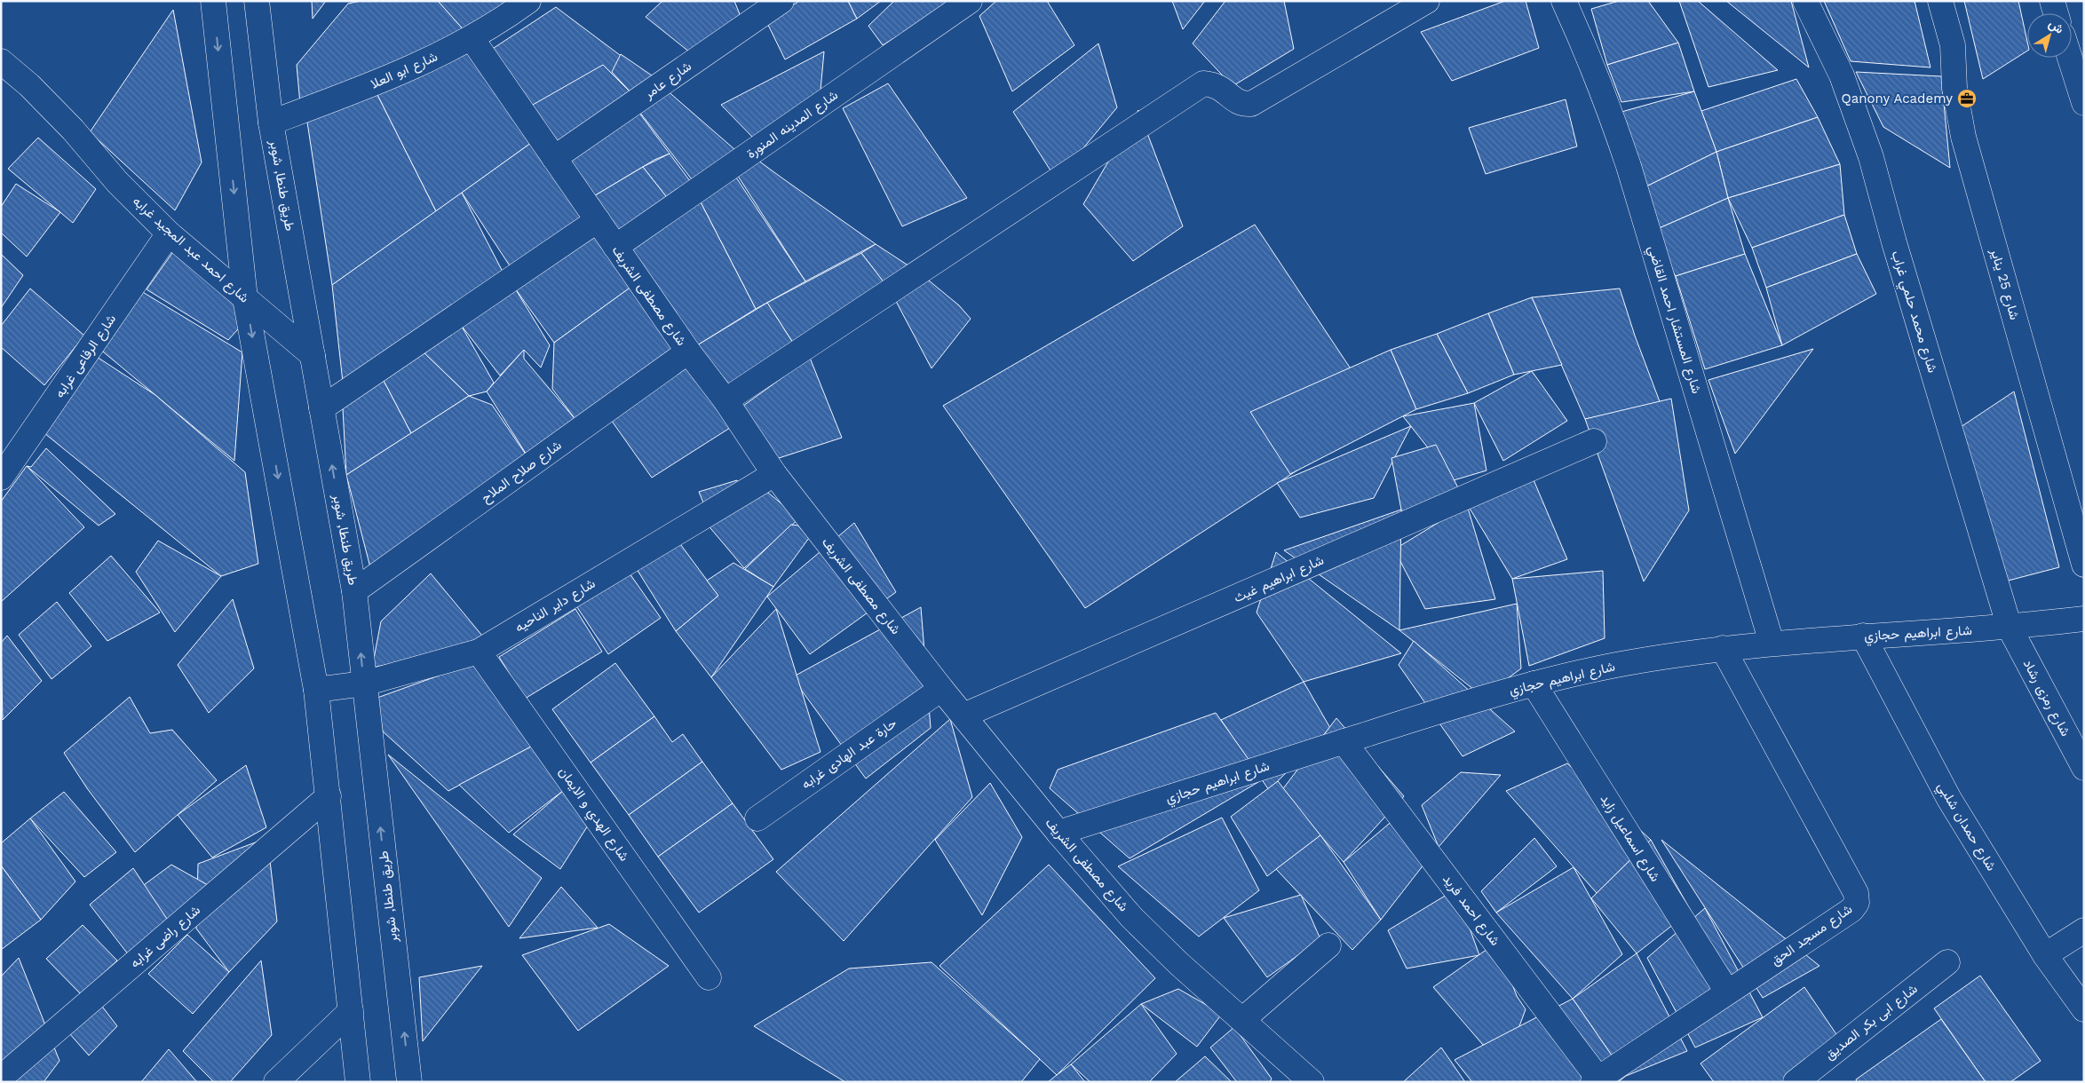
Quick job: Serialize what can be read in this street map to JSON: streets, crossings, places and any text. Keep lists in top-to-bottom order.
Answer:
{
  "streets": {
    "street": [
      "شارع ابو العلا",
      "شارع عامر",
      "شارع المدينه المنورة",
      "طريق طنطا, شوبر",
      "شارع احمد عبد المجيد غرابه",
      "شارع 25 يناير",
      "شارع مصطفى الشريف",
      "شارع محمد حلمي غراب",
      "شارع المستشار احمد القاضي",
      "شارع الرفاعى غرابه",
      "شارع صلاح الملاح",
      "شارع ابراهيم غيث",
      "شارع داير الناحيه",
      "شارع ابراهيم حجازي",
      "شارع رمزى رشاد",
      "حارة عبد الهادى غرابه",
      "شارع الهدي و الايمان",
      "شارع حمدان شلبي",
      "شارع اسماعيل زايد",
      "شارع احمد فريد",
      "شارع مسجد الحق",
      "شارع راضى غرابه",
      "شارع ابى بكر الصديق"
    ]
  },
  "crossings": [
    ["شارع ابو العلا", "طريق طنطا, شوبر"],
    ["شارع ابو العلا", "شارع مصطفى الشريف"],
    ["شارع عامر", "شارع مصطفى الشريف"],
    ["شارع المدينه المنورة", "شارع مصطفى الشريف"],
    ["طريق طنطا, شوبر", "شارع احمد عبد المجيد غرابه"],
    ["طريق طنطا, شوبر", "شارع صلاح الملاح"],
    ["طريق طنطا, شوبر", "شارع داير الناحيه"],
    ["شارع احمد عبد المجيد غرابه", "شارع الرفاعى غرابه"],
    ["شارع مصطفى الشريف", "شارع صلاح الملاح"],
    ["شارع مصطفى الشريف", "شارع ابراهيم غيث"],
    ["شارع مصطفى الشريف", "شارع داير الناحيه"],
    ["شارع مصطفى الشريف", "شارع ابراهيم حجازي"],
    ["شارع مصطفى الشريف", "حارة عبد الهادى غرابه"],
    ["شارع محمد حلمي غراب", "شارع ابراهيم حجازي"],
    ["شارع محمد حلمي غراب", "شارع رمزى رشاد"],
    ["شارع المستشار احمد القاضي", "شارع ابراهيم حجازي"],
    ["شارع داير الناحيه", "شارع الهدي و الايمان"],
    ["شارع ابراهيم حجازي", "شارع رمزى رشاد"],
    ["شارع ابراهيم حجازي", "شارع حمدان شلبي"],
    ["شارع ابراهيم حجازي", "شارع اسماعيل زايد"],
    ["شارع ابراهيم حجازي", "شارع احمد فريد"],
    ["شارع ابراهيم حجازي", "شارع مسجد الحق"],
    ["شارع اسماعيل زايد", "شارع مسجد الحق"],
    ["شارع احمد فريد", "شارع مسجد الحق"]
  ],
  "places": {
    "office": ["Qanony Academy"]
  },
  "north": "top right"
}
